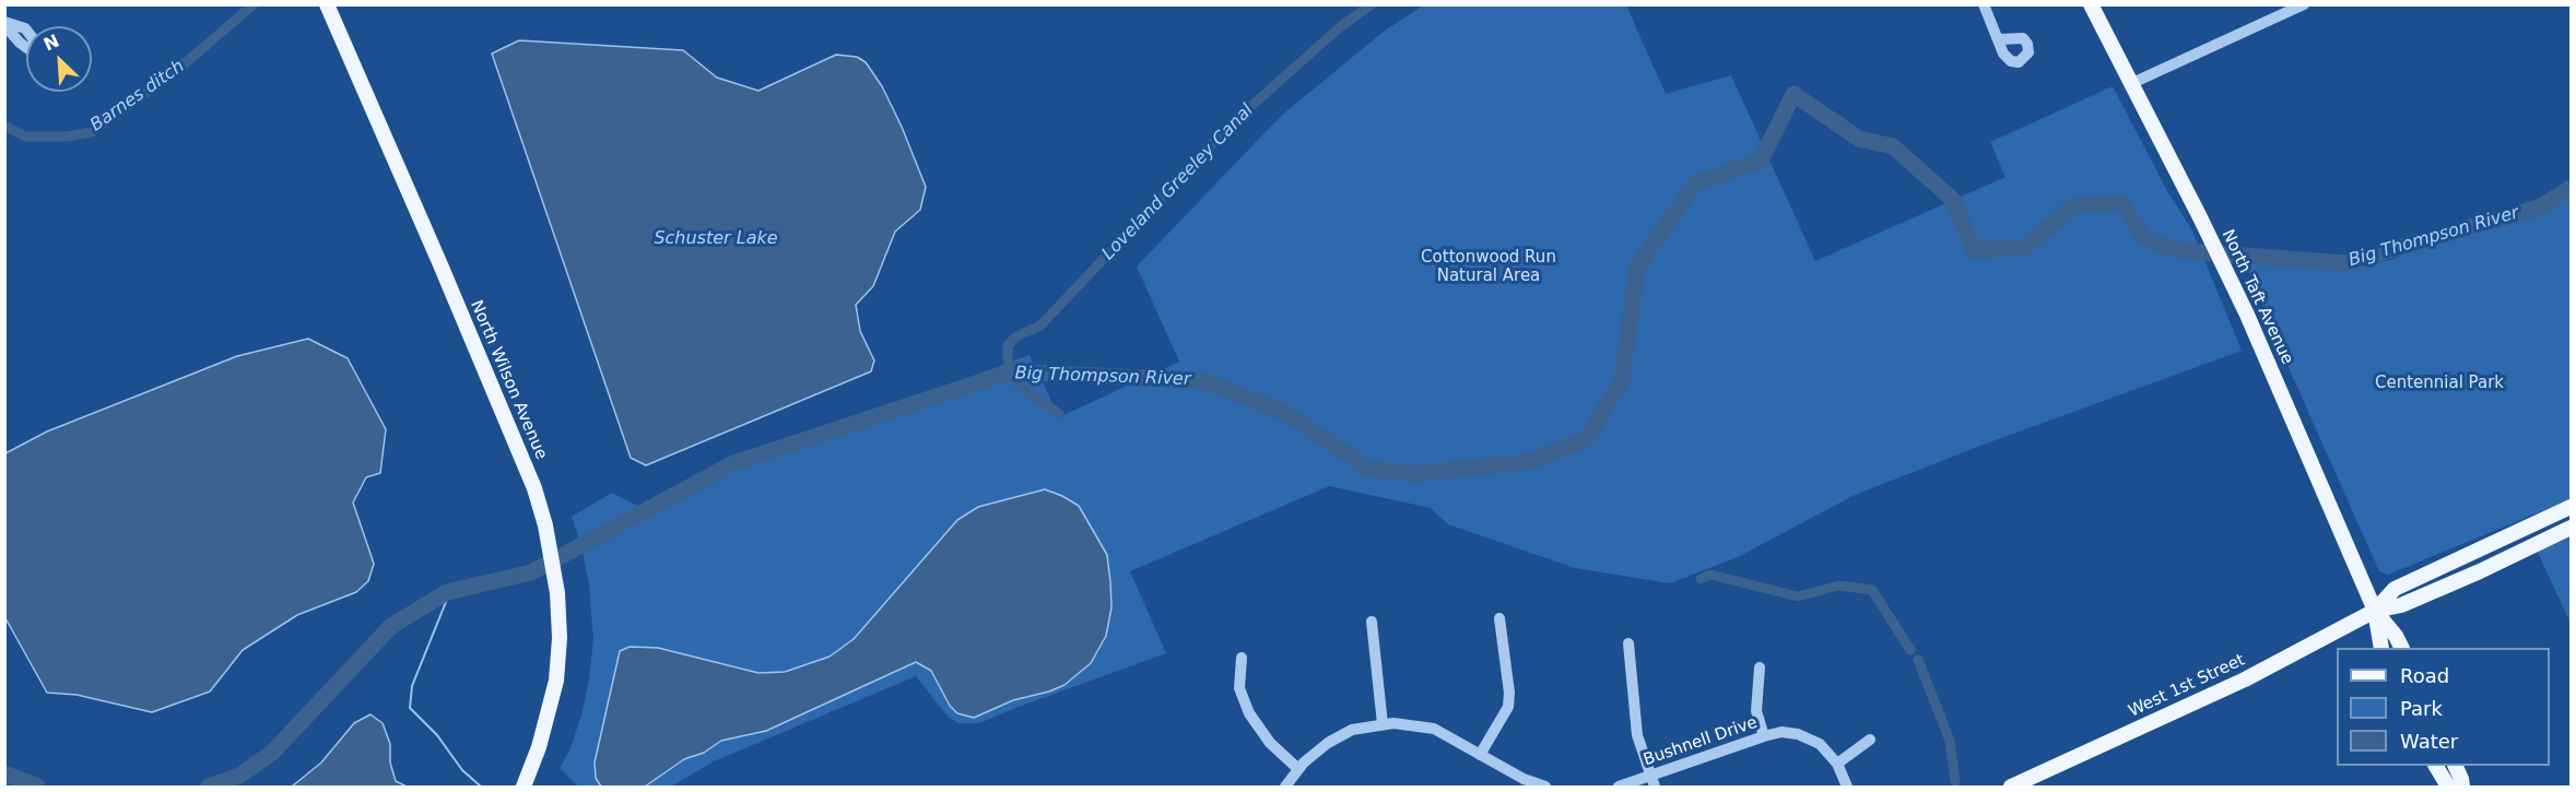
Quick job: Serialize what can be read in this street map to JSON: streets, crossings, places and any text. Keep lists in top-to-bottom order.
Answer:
{
  "streets": {
    "main road": ["North Taft Avenue", "North Wilson Avenue", "West 1st Street"],
    "street": ["Bushnell Drive"]
  },
  "crossings": [
    ["North Taft Avenue", "West 1st Street"]
  ],
  "water": [
    "Barnes ditch",
    "Loveland Greeley Canal",
    "Big Thompson River",
    "Schuster Lake"
  ],
  "parks": ["Cottonwood Run Natural Area", "Centennial Park"],
  "legend": ["Road", "Park", "Water"],
  "north": "top left"
}
